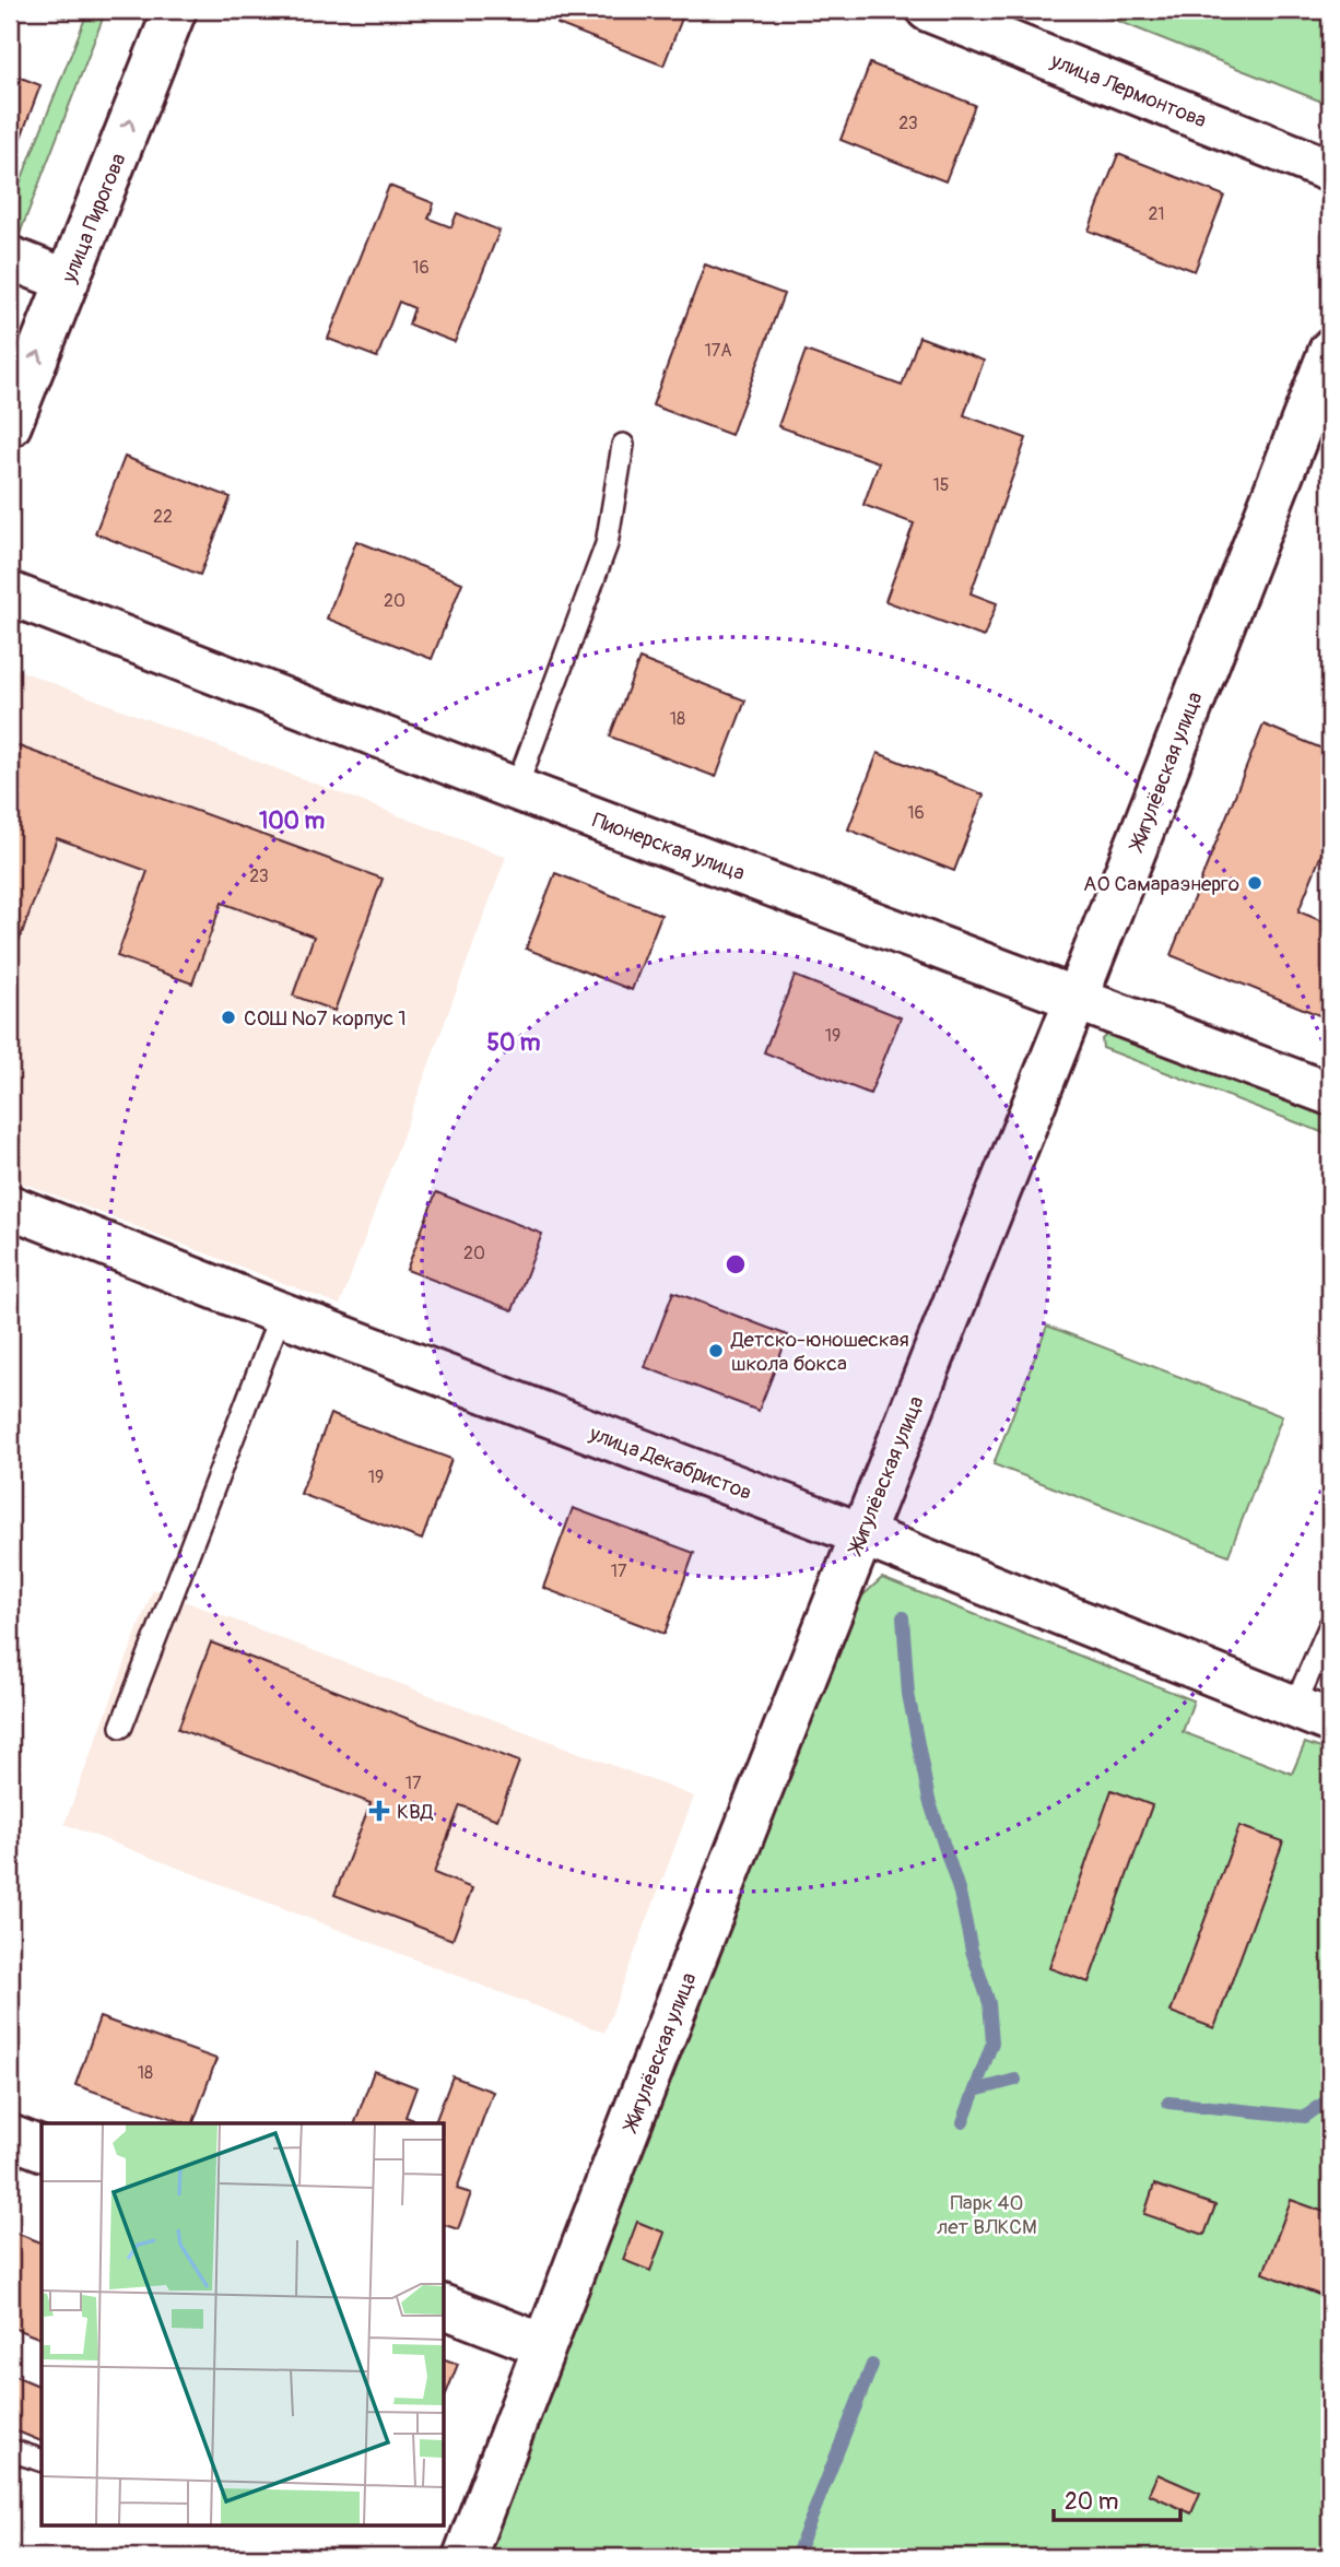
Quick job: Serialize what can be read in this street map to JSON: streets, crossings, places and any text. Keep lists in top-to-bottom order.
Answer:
{
  "streets": {
    "street": [
      "улица Лермонтова",
      "улица Пирогова",
      "Жигулёвская улица",
      "Пионерская улица",
      "улица Декабристов"
    ]
  },
  "crossings": [
    ["Жигулёвская улица", "Пионерская улица"],
    ["Жигулёвская улица", "улица Декабристов"]
  ],
  "one_way": ["улица Пирогова"],
  "parks": ["Парк 40 лет ВЛКСМ"],
  "places": {
    "other": ["АО Самараэнерго", "СОШ №7 корпус 1", "Детско-юношеская школа бокса"],
    "health": ["КВД"]
  },
  "house_numbers": [
    "23",
    "21",
    "16",
    "17А",
    "15",
    "22",
    "20",
    "18",
    "16",
    "23",
    "19",
    "20",
    "19",
    "17",
    "17",
    "18"
  ],
  "scale_bar": "20 m",
  "rings": ["100 m", "50 m"]
}
